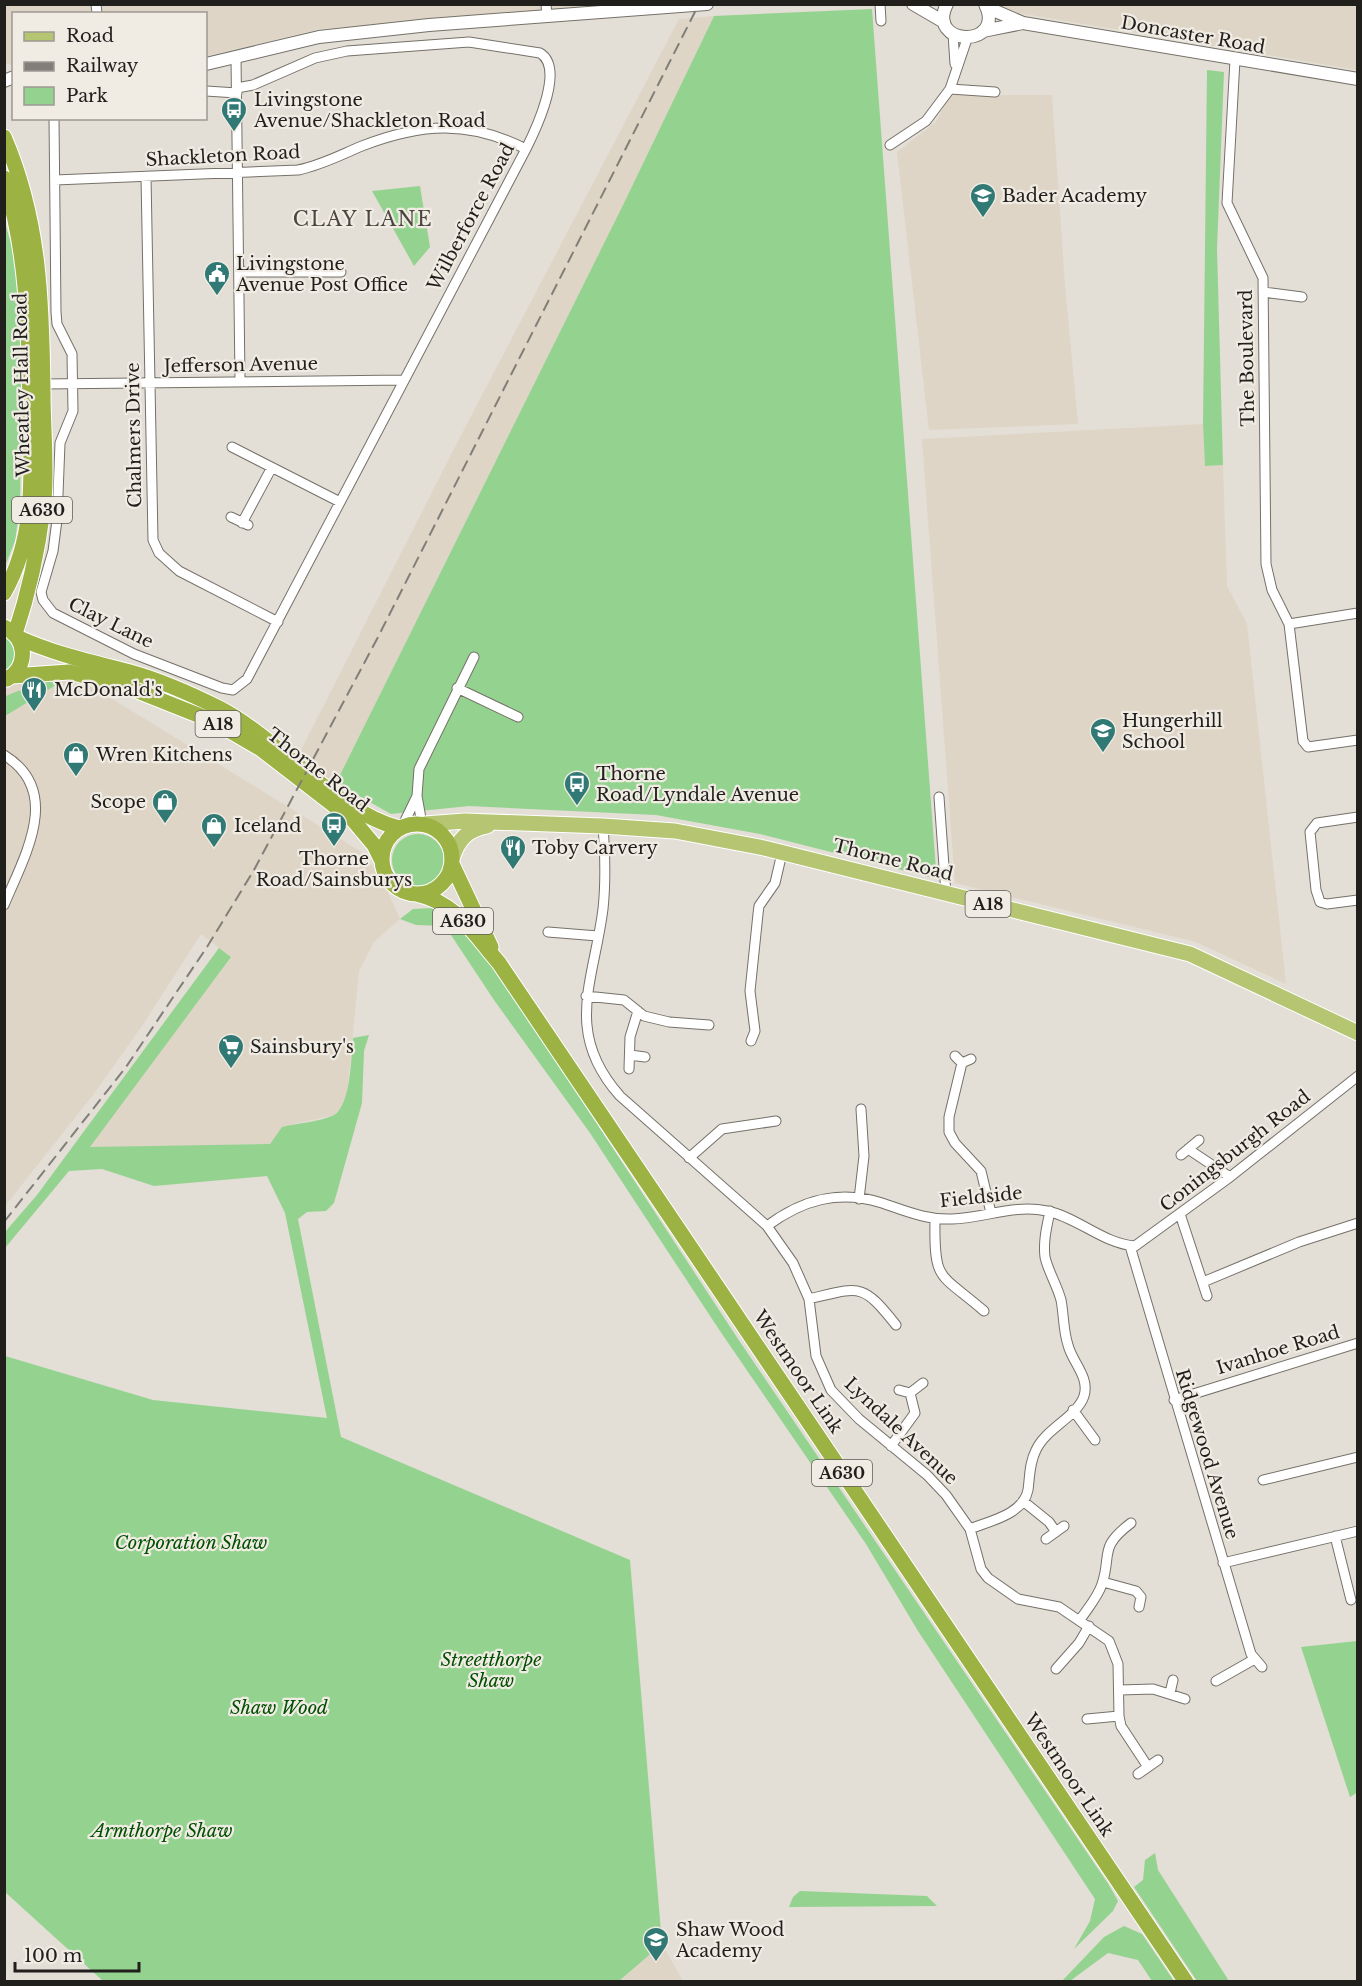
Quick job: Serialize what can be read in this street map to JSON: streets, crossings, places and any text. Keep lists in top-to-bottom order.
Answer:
{
  "streets": {
    "highway": [
      "Wheatley Hall Road",
      "A630",
      "A18",
      "Thorne Road",
      "Westmoor Link"
    ],
    "street": [
      "Doncaster Road",
      "Shackleton Road",
      "Wilberforce Road",
      "The Boulevard",
      "Jefferson Avenue",
      "Chalmers Drive",
      "Clay Lane",
      "Coningsburgh Road",
      "Fieldside",
      "Ivanhoe Road",
      "Lyndale Avenue",
      "Ridgewood Avenue"
    ]
  },
  "crossings": [
    ["Doncaster Road", "The Boulevard"],
    ["Shackleton Road", "Wilberforce Road"],
    ["Shackleton Road", "Chalmers Drive"],
    ["Shackleton Road", "Clay Lane"],
    ["Wilberforce Road", "Jefferson Avenue"],
    ["Wilberforce Road", "Chalmers Drive"],
    ["Wilberforce Road", "Clay Lane"],
    ["Jefferson Avenue", "Wheatley Hall Road"],
    ["Jefferson Avenue", "Chalmers Drive"],
    ["Jefferson Avenue", "Clay Lane"],
    ["Wheatley Hall Road", "Thorne Road"],
    ["A18", "Thorne Road"],
    ["A18", "Westmoor Link"],
    ["Thorne Road", "Westmoor Link"],
    ["Thorne Road", "Lyndale Avenue"],
    ["Coningsburgh Road", "Fieldside"],
    ["Coningsburgh Road", "Ridgewood Avenue"],
    ["Fieldside", "Lyndale Avenue"],
    ["Fieldside", "Ridgewood Avenue"],
    ["Ivanhoe Road", "Ridgewood Avenue"]
  ],
  "districts": ["CLAY LANE"],
  "parks": [
    "Corporation Shaw",
    "Streetthorpe Shaw",
    "Shaw Wood",
    "Armthorpe Shaw"
  ],
  "places": {
    "bus stop": ["Livingstone Avenue/Shackleton Road", "Thorne Road/Lyndale Avenue", "Thorne Road/Sainsburys"],
    "school or university": ["Bader Academy", "Hungerhill School", "Shaw Wood Academy"],
    "public building": ["Livingstone Avenue Post Office"],
    "restaurant": ["McDonald's", "Toby Carvery"],
    "shop": ["Wren Kitchens", "Scope", "Iceland"],
    "supermarket": ["Sainsbury's"]
  },
  "legend": ["Road", "Railway", "Park"],
  "scale_bar": "100 m"
}
